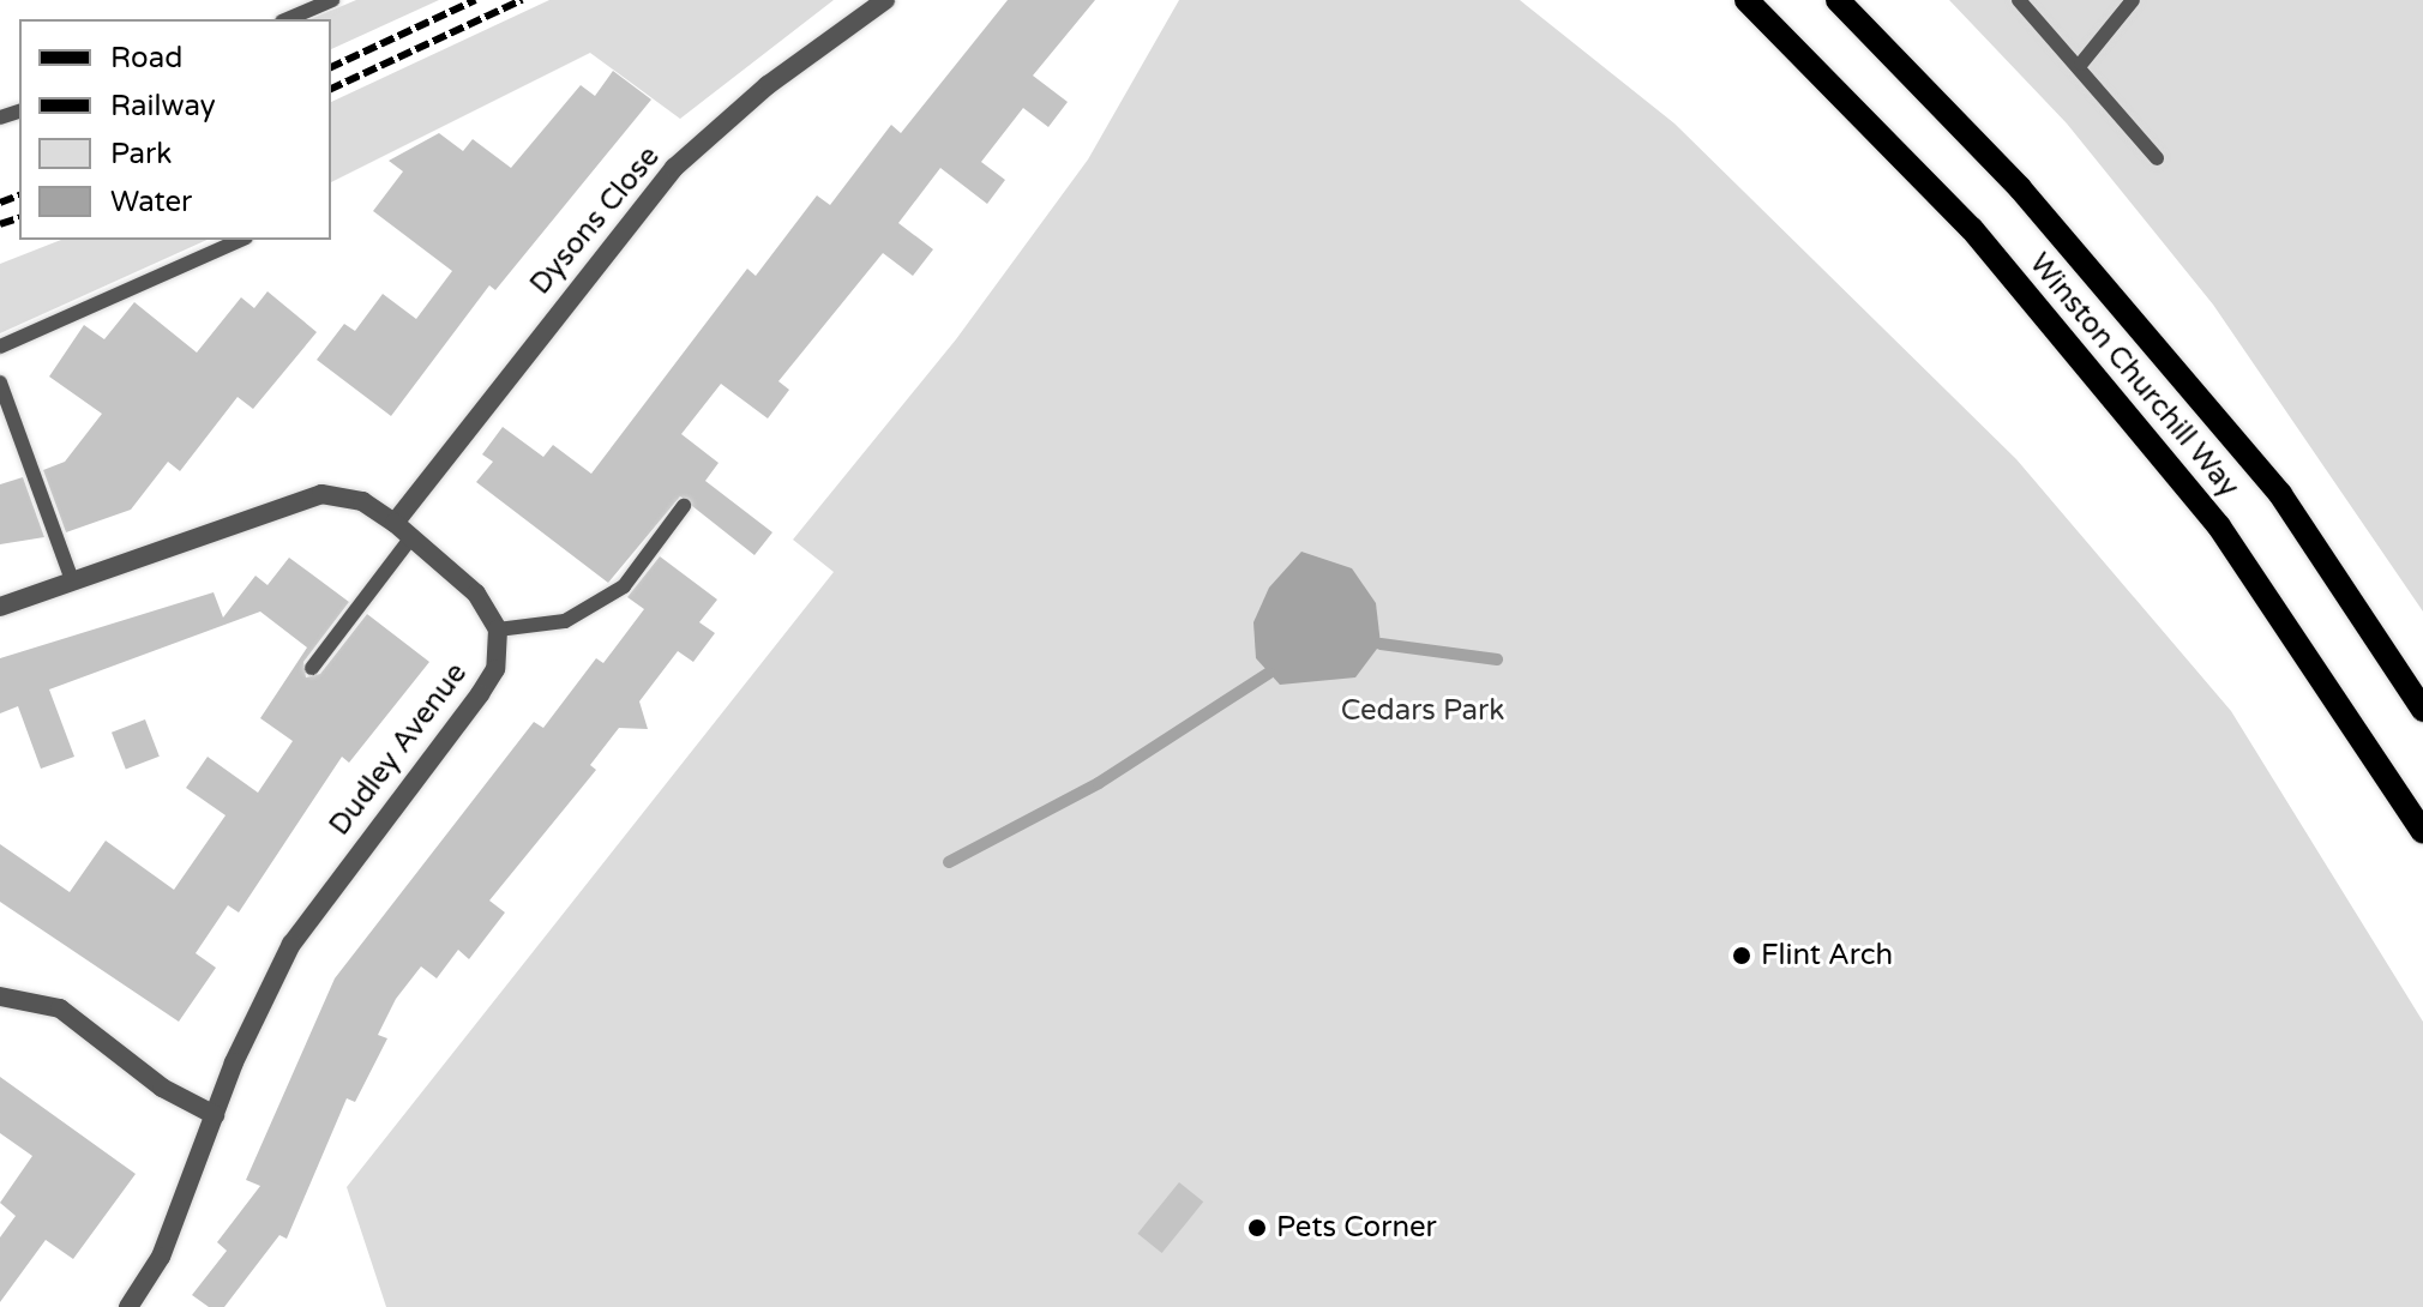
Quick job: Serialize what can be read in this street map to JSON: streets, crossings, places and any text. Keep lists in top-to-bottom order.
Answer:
{
  "streets": {
    "main road": ["Winston Churchill Way"],
    "street": ["Dysons Close", "Dudley Avenue"]
  },
  "parks": ["Cedars Park"],
  "places": ["Flint Arch", "Pets Corner"],
  "legend": [
    "Road",
    "Railway",
    "Park",
    "Water"
  ]
}
